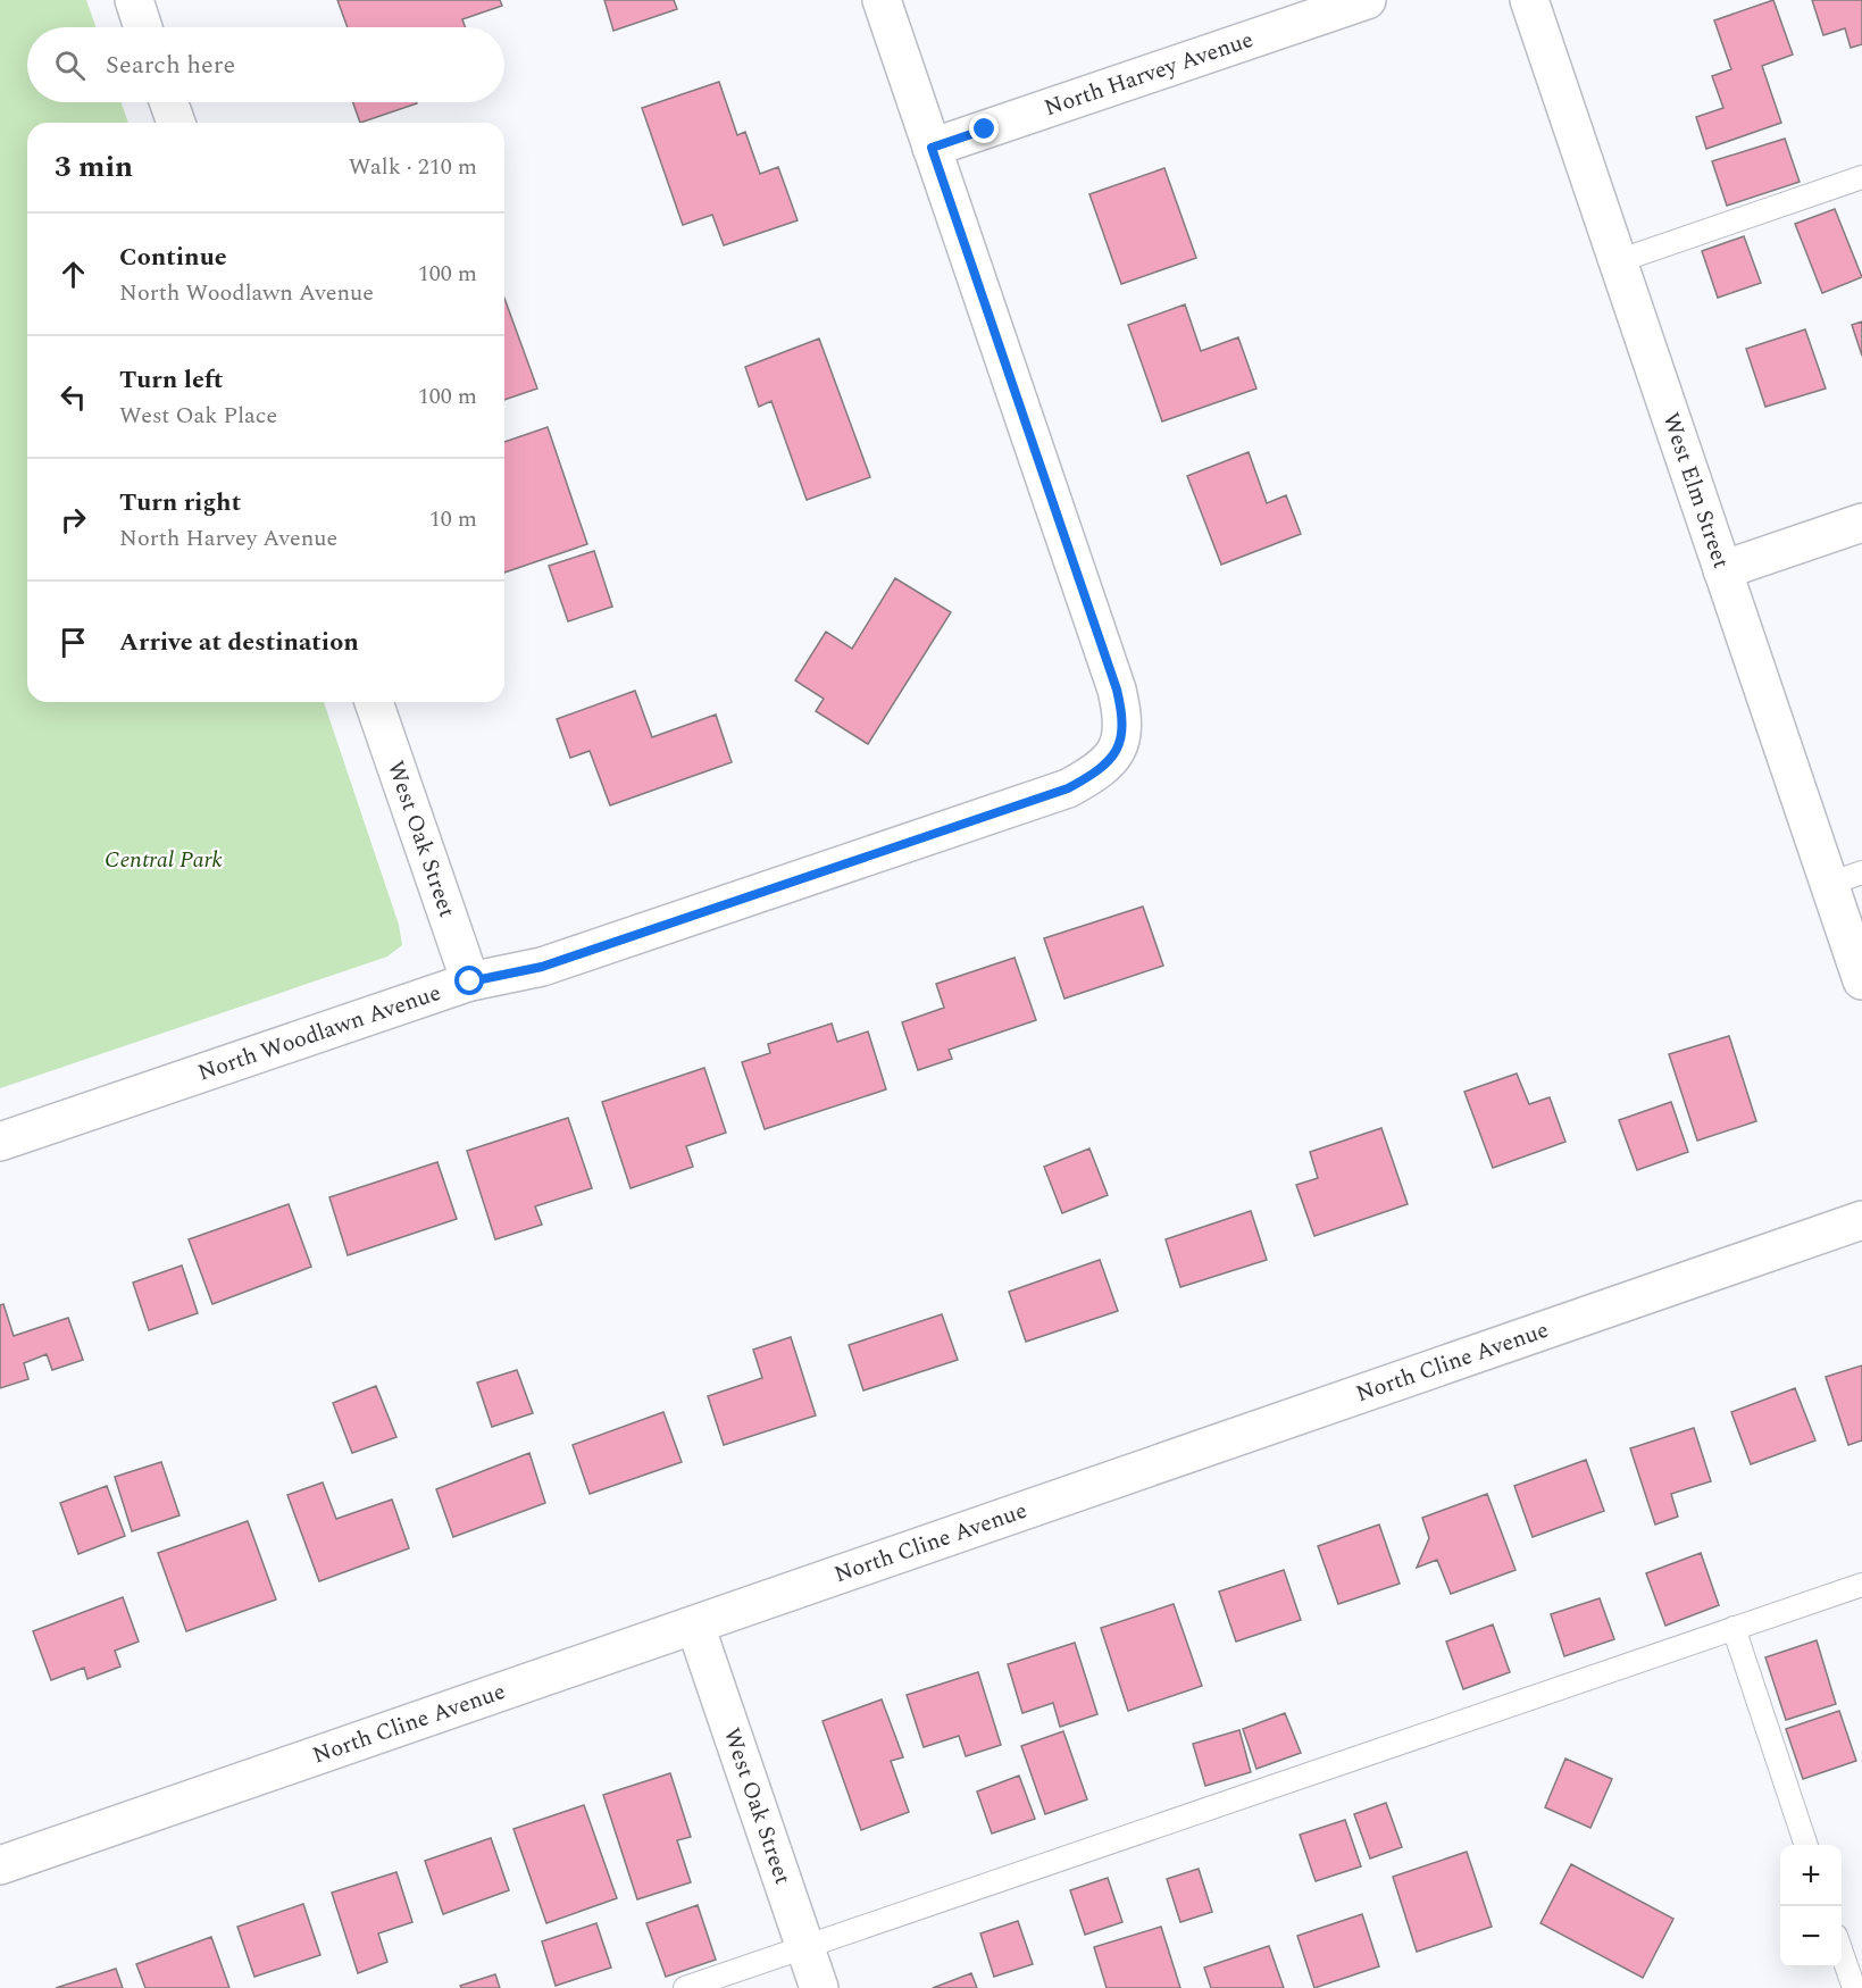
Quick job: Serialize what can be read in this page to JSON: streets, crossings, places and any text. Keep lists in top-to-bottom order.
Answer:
{
  "streets": {
    "street": [
      "North Harvey Avenue",
      "West Elm Street",
      "West Oak Street",
      "North Woodlawn Avenue",
      "North Cline Avenue"
    ]
  },
  "crossings": [
    ["North Harvey Avenue", "North Woodlawn Avenue"],
    ["West Oak Street", "North Woodlawn Avenue"],
    ["West Oak Street", "North Cline Avenue"]
  ],
  "parks": ["Central Park"],
  "page": {
    "search": "Search here",
    "heading": ["3 min", "Walk · 210 m"],
    "list": [
      ["Continue", "North Woodlawn Avenue", "100 m"],
      ["Turn left", "West Oak Place", "100 m"],
      ["Turn right", "North Harvey Avenue", "10 m"],
      "Arrive at destination"
    ],
    "map_buttons": ["+", "−"]
  }
}
